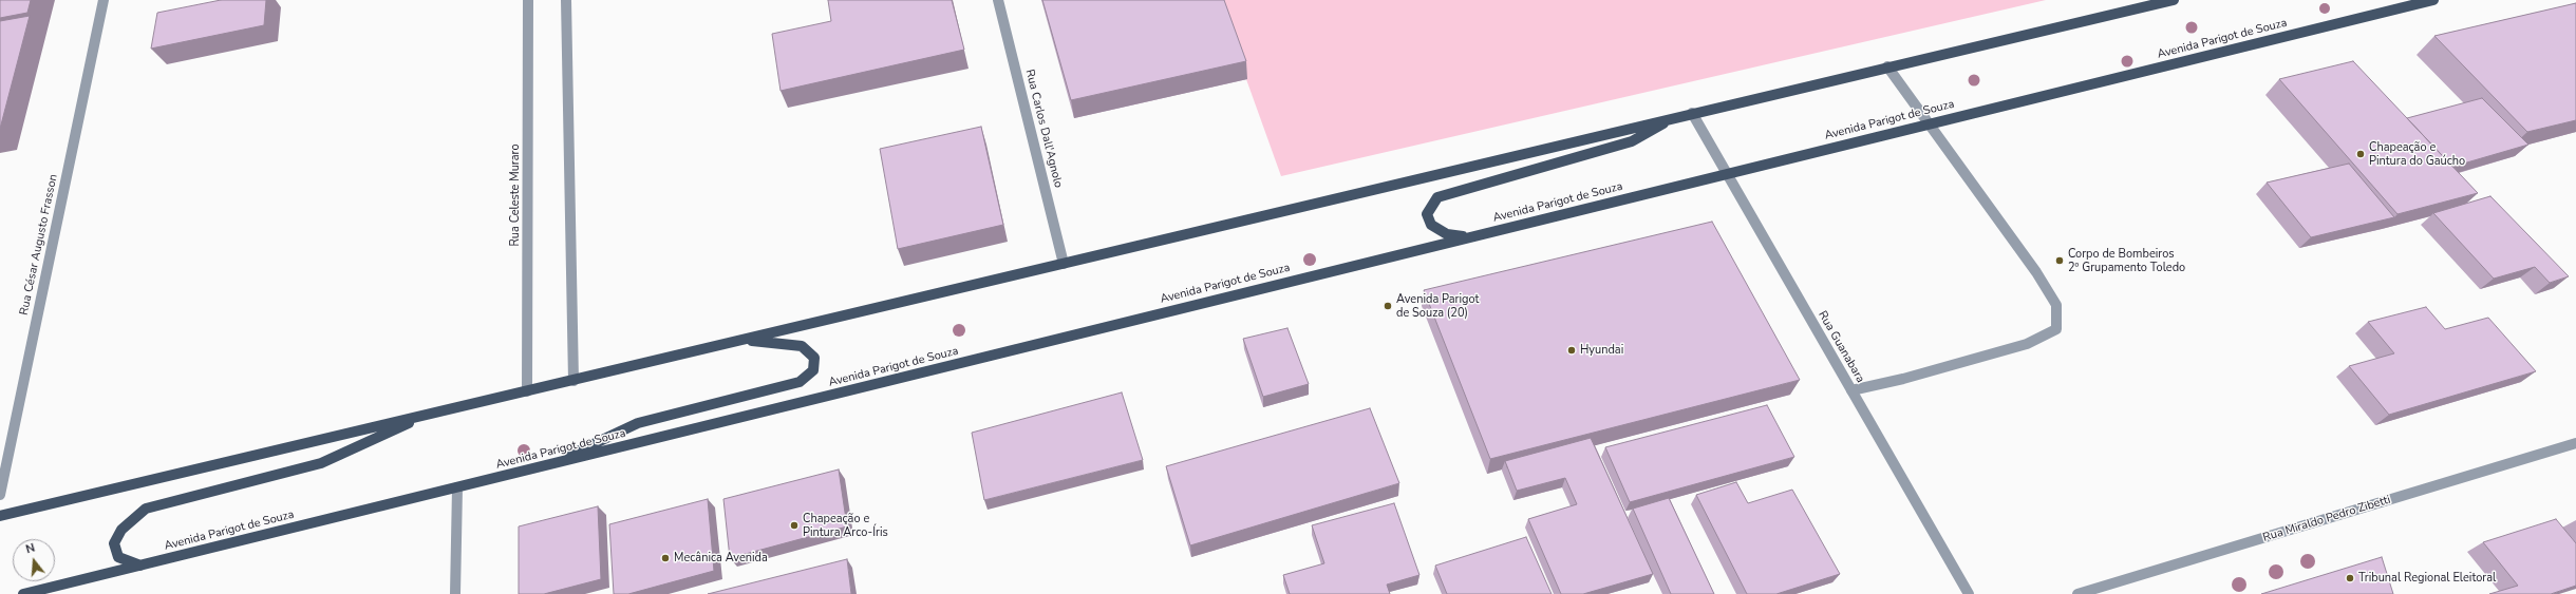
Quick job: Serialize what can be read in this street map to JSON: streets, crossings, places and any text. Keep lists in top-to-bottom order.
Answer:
{
  "streets": {
    "main road": ["Avenida Parigot de Souza"],
    "street": [
      "Rua Carlos Dall'Agnolo",
      "Rua Celeste Muraro",
      "Rua César Augusto Frasson",
      "Rua Guanabara",
      "Rua Miraldo Pedro Zibetti"
    ]
  },
  "crossings": [
    ["Avenida Parigot de Souza", "Rua Guanabara"]
  ],
  "places": [
    "Chapeação e Pintura do Gaúcho",
    "Corpo de Bombeiros 2º Grupamento Toledo",
    "Avenida Parigot de Souza (20)",
    "Hyundai",
    "Chapeação e Pintura Arco-Íris",
    "Mecânica Avenida",
    "Tribunal Regional Eleitoral"
  ],
  "north": "top"
}
